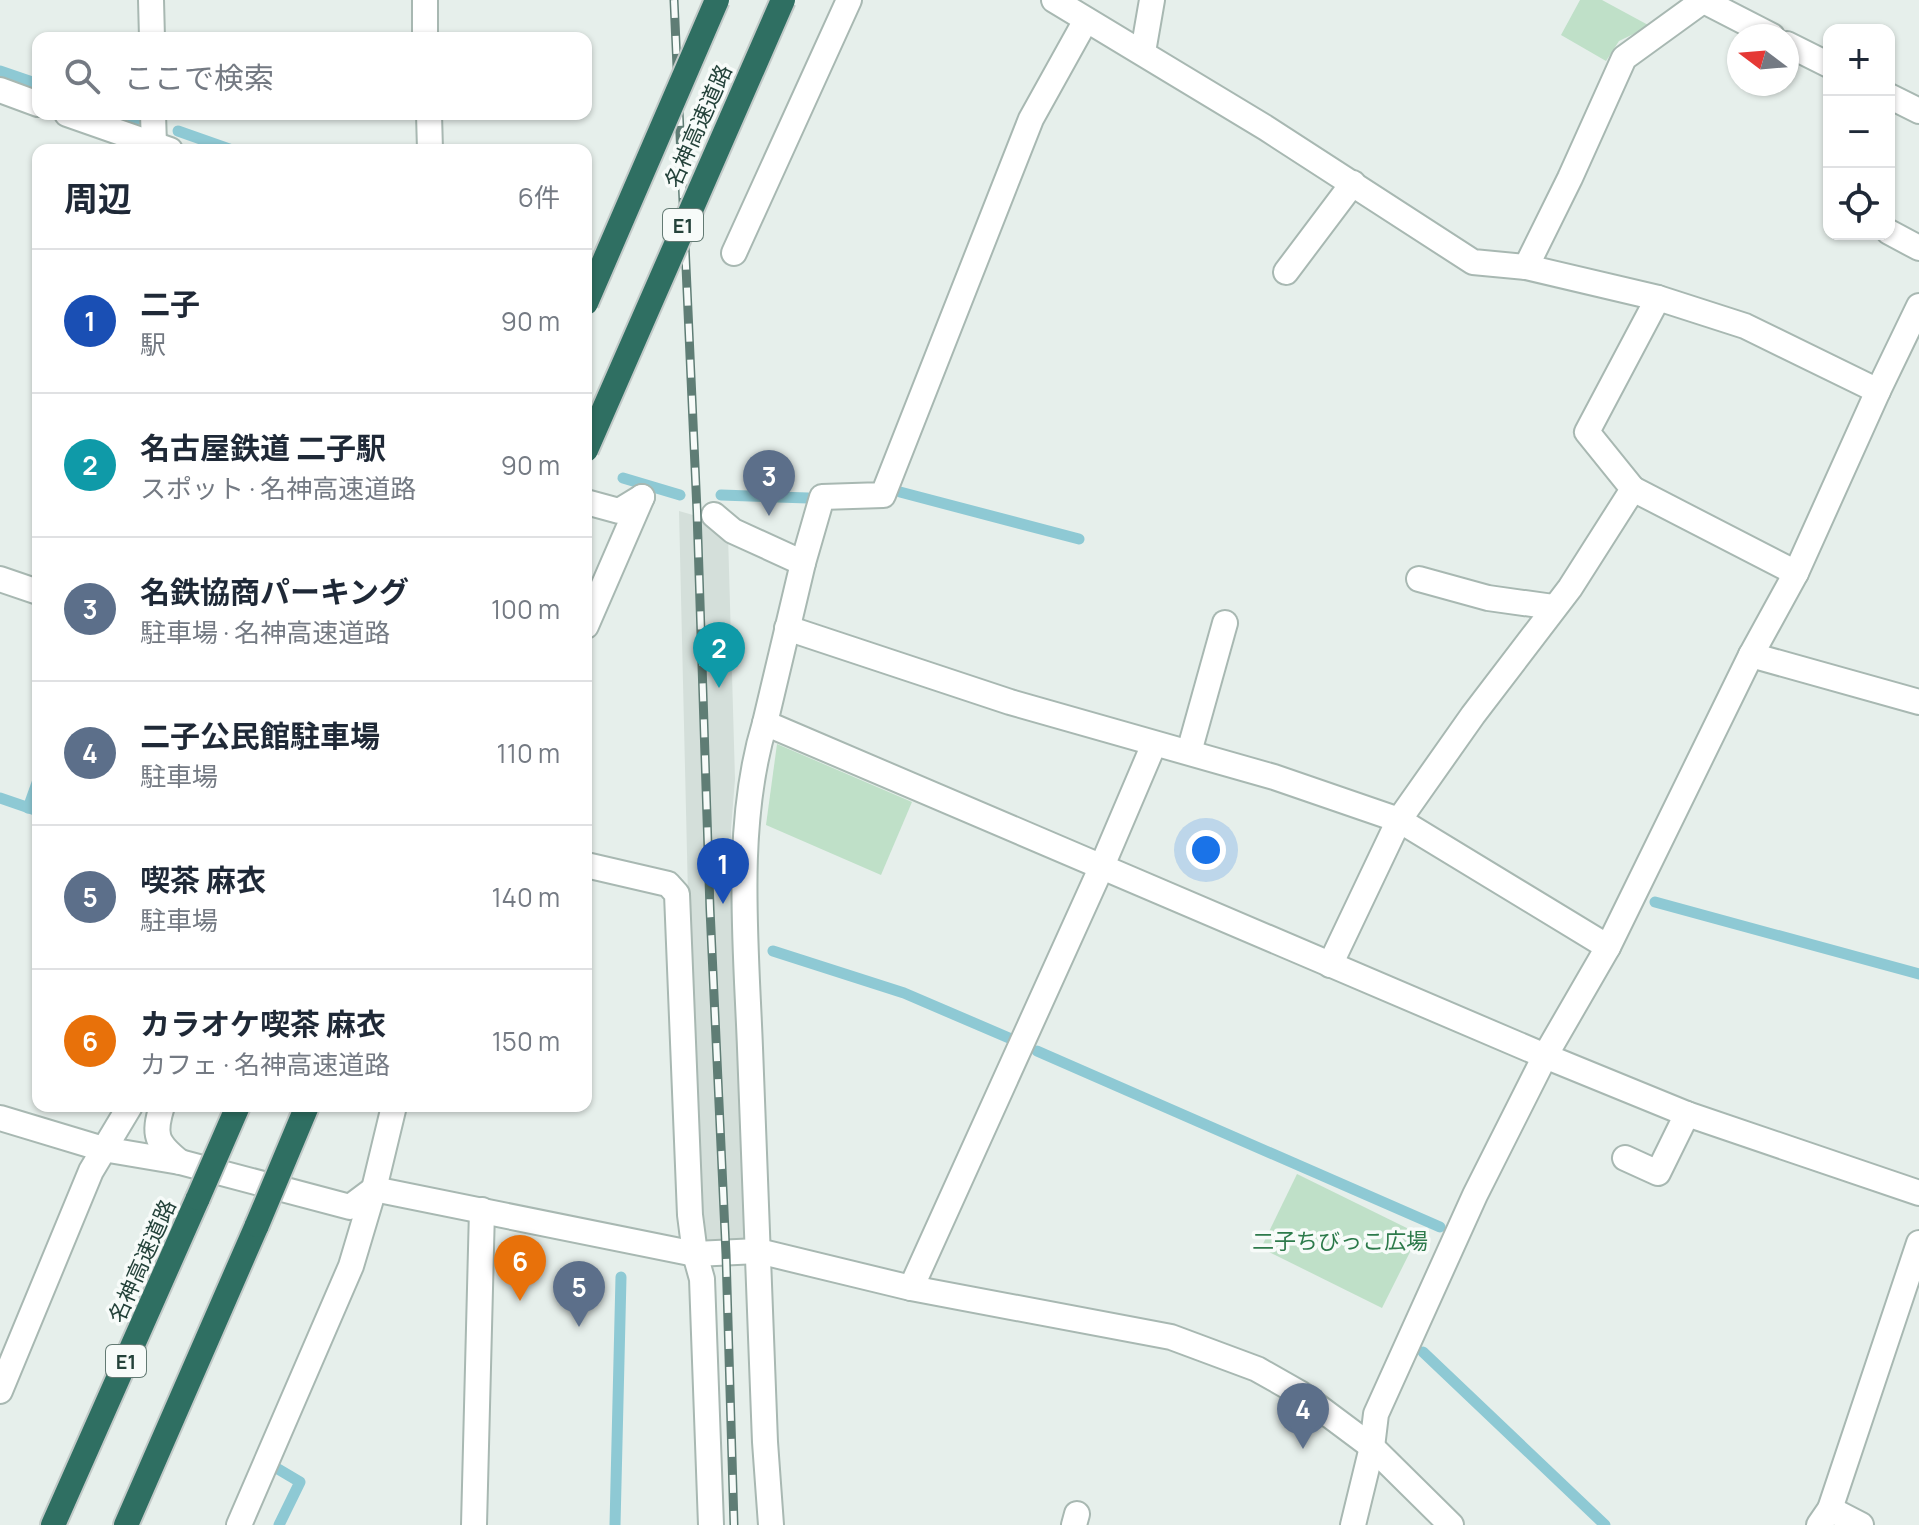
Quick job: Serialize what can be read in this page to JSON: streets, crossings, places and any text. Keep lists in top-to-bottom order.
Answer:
{
  "streets": {
    "highway": ["名神高速道路", "E1"]
  },
  "parks": ["二子ちびっこ広場"],
  "north": "left",
  "page": {
    "map_buttons": ["+", "−"],
    "search": "ここで検索",
    "heading": ["周辺", "6件"],
    "list": [
      {
        "mark": "1",
        "name": "二子",
        "note": "駅",
        "value": "90 m"
      },
      {
        "mark": "2",
        "name": "名古屋鉄道 二子駅",
        "note": "スポット · 名神高速道路",
        "value": "90 m"
      },
      {
        "mark": "3",
        "name": "名鉄協商パーキング",
        "note": "駐車場 · 名神高速道路",
        "value": "100 m"
      },
      {
        "mark": "4",
        "name": "二子公民館駐車場",
        "note": "駐車場",
        "value": "110 m"
      },
      {
        "mark": "5",
        "name": "喫茶 麻衣",
        "note": "駐車場",
        "value": "140 m"
      },
      {
        "mark": "6",
        "name": "カラオケ喫茶 麻衣",
        "note": "カフェ · 名神高速道路",
        "value": "150 m"
      }
    ],
    "pins": [
      "3",
      "2",
      "1",
      "6",
      "5",
      "4"
    ]
  }
}
